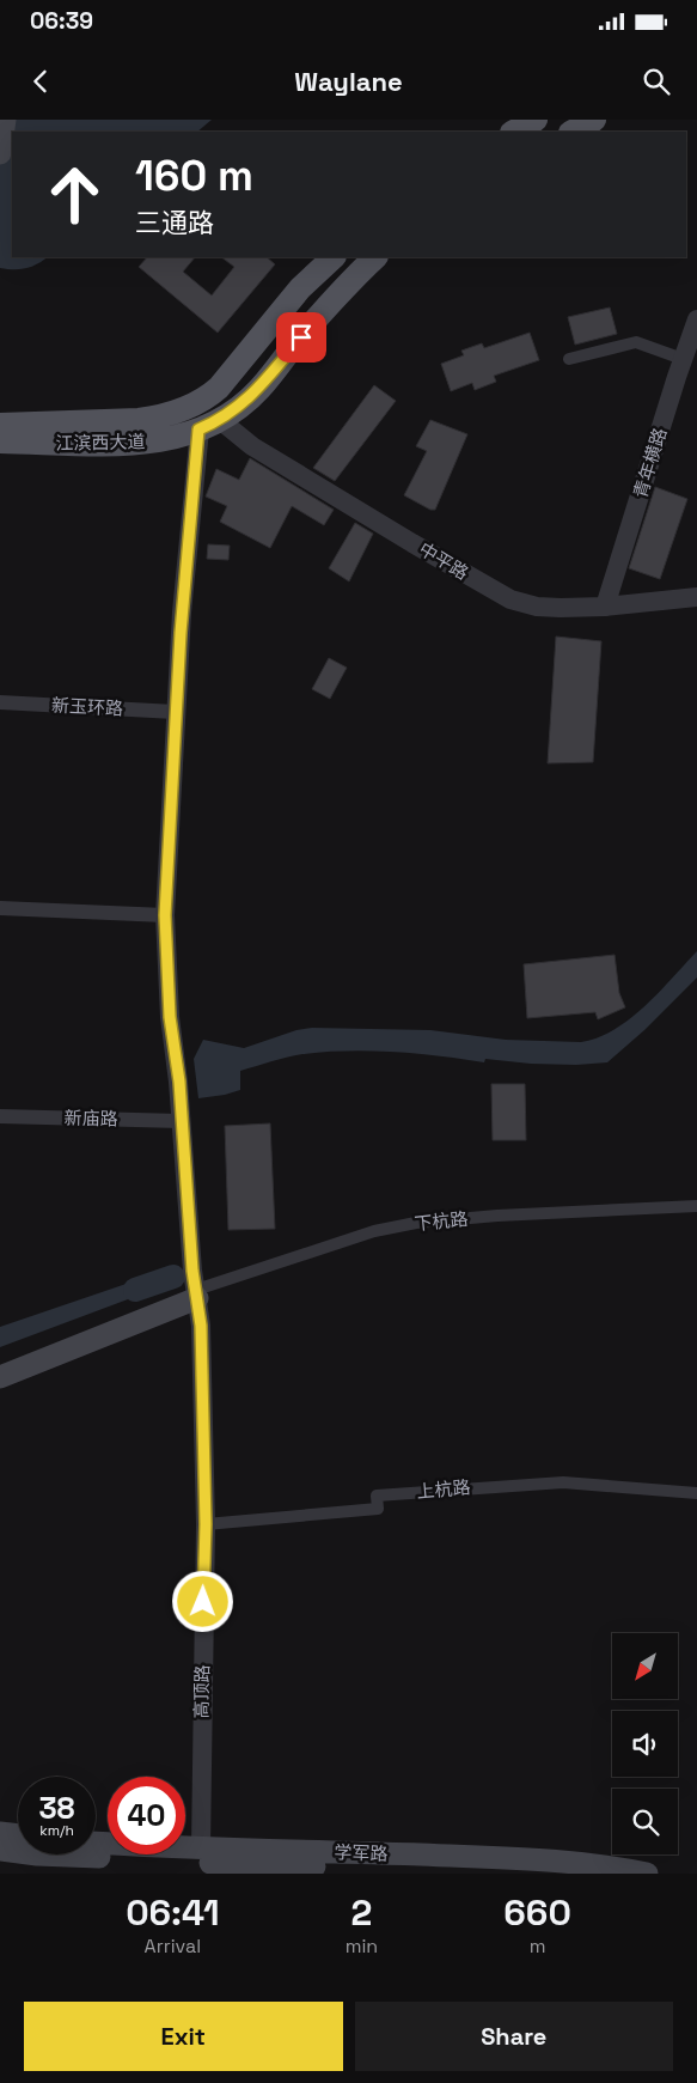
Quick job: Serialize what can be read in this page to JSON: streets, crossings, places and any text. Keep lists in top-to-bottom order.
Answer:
{
  "streets": {
    "main road": ["江滨西大道", "下杭路", "学军路"],
    "street": [
      "青年横路",
      "中平路",
      "新玉环路",
      "新庙路",
      "上杭路",
      "高顶路"
    ]
  },
  "crossings": [
    ["江滨西大道", "中平路"],
    ["江滨西大道", "高顶路"],
    ["青年横路", "中平路"],
    ["中平路", "高顶路"],
    ["新玉环路", "高顶路"],
    ["新庙路", "高顶路"],
    ["下杭路", "高顶路"],
    ["上杭路", "高顶路"],
    ["高顶路", "学军路"]
  ],
  "north": "bottom left",
  "page": {
    "status": "06:39",
    "header": "Waylane",
    "turn": ["160 m", "三通路"],
    "speed": "38 km/h",
    "limit": "40",
    "eta": [
      "06:41",
      "Arrival",
      "2",
      "min",
      "660",
      "m"
    ],
    "buttons": ["Exit", "Share"]
  }
}
